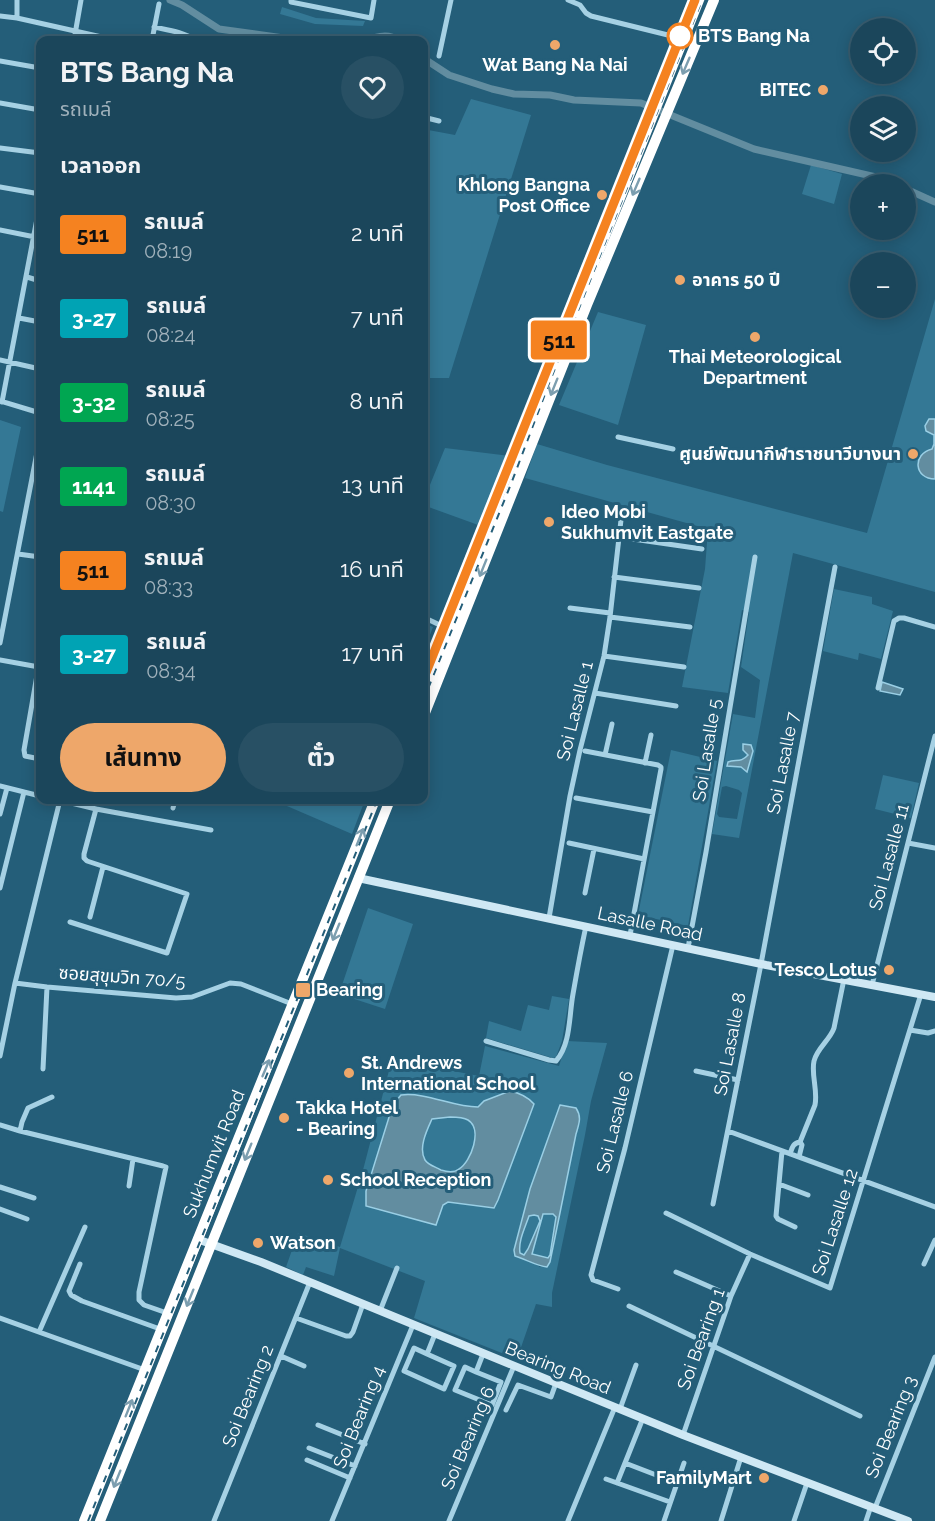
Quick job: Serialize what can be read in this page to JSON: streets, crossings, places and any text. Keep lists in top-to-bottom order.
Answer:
{
  "streets": {
    "highway": ["Sukhumvit Road"],
    "main road": ["Lasalle Road", "Bearing Road"],
    "street": [
      "Soi Lasalle 1",
      "Soi Lasalle 5",
      "Soi Lasalle 7",
      "Soi Lasalle 11",
      "ซอยสุขุมวิท 70/5",
      "Soi Lasalle 8",
      "Soi Lasalle 6",
      "Soi Lasalle 12",
      "Soi Bearing 1",
      "Soi Bearing 2",
      "Soi Bearing 4",
      "Soi Bearing 3",
      "Soi Bearing 6"
    ]
  },
  "crossings": [
    ["Soi Lasalle 1", "Lasalle Road"],
    ["Soi Lasalle 5", "Lasalle Road"],
    ["Soi Lasalle 7", "Lasalle Road"],
    ["Soi Lasalle 7", "Soi Lasalle 8"],
    ["Soi Lasalle 11", "Lasalle Road"],
    ["Lasalle Road", "Soi Lasalle 8"],
    ["Lasalle Road", "Soi Lasalle 6"],
    ["Lasalle Road", "Sukhumvit Road"],
    ["Lasalle Road", "Soi Lasalle 12"],
    ["ซอยสุขุมวิท 70/5", "Sukhumvit Road"],
    ["Sukhumvit Road", "Bearing Road"],
    ["Soi Lasalle 12", "Soi Bearing 1"],
    ["Soi Bearing 1", "Bearing Road"],
    ["Bearing Road", "Soi Bearing 2"],
    ["Bearing Road", "Soi Bearing 4"],
    ["Bearing Road", "Soi Bearing 3"],
    ["Bearing Road", "Soi Bearing 6"]
  ],
  "places": {
    "other": [
      "BTS Bang Na",
      "Wat Bang Na Nai",
      "BITEC",
      "Khlong Bangna Post Office",
      "อาคาร 50 ปี",
      "Thai Meteorological Department",
      "ศูนย์พัฒนากีฬาราชนาวีบางนา",
      "Ideo Mobi Sukhumvit Eastgate",
      "Tesco Lotus",
      "St. Andrews International School",
      "Takka Hotel - Bearing",
      "School Reception",
      "Watson",
      "FamilyMart"
    ],
    "transit": ["Bearing"]
  },
  "lines": ["bus line 511"],
  "page": {
    "on_map": "511",
    "map_buttons": ["+", "−"],
    "heading": [
      ["BTS Bang Na", "รถเมล์"],
      "เวลาออก"
    ],
    "list": [
      {
        "mark": "511",
        "name": "รถเมล์",
        "note": "08:19",
        "value": "2 นาที"
      },
      {
        "mark": "3-27",
        "name": "รถเมล์",
        "note": "08:24",
        "value": "7 นาที"
      },
      {
        "mark": "3-32",
        "name": "รถเมล์",
        "note": "08:25",
        "value": "8 นาที"
      },
      {
        "mark": "1141",
        "name": "รถเมล์",
        "note": "08:30",
        "value": "13 นาที"
      },
      {
        "mark": "511",
        "name": "รถเมล์",
        "note": "08:33",
        "value": "16 นาที"
      },
      {
        "mark": "3-27",
        "name": "รถเมล์",
        "note": "08:34",
        "value": "17 นาที"
      }
    ],
    "buttons": ["เส้นทาง", "ตั๋ว"]
  }
}
